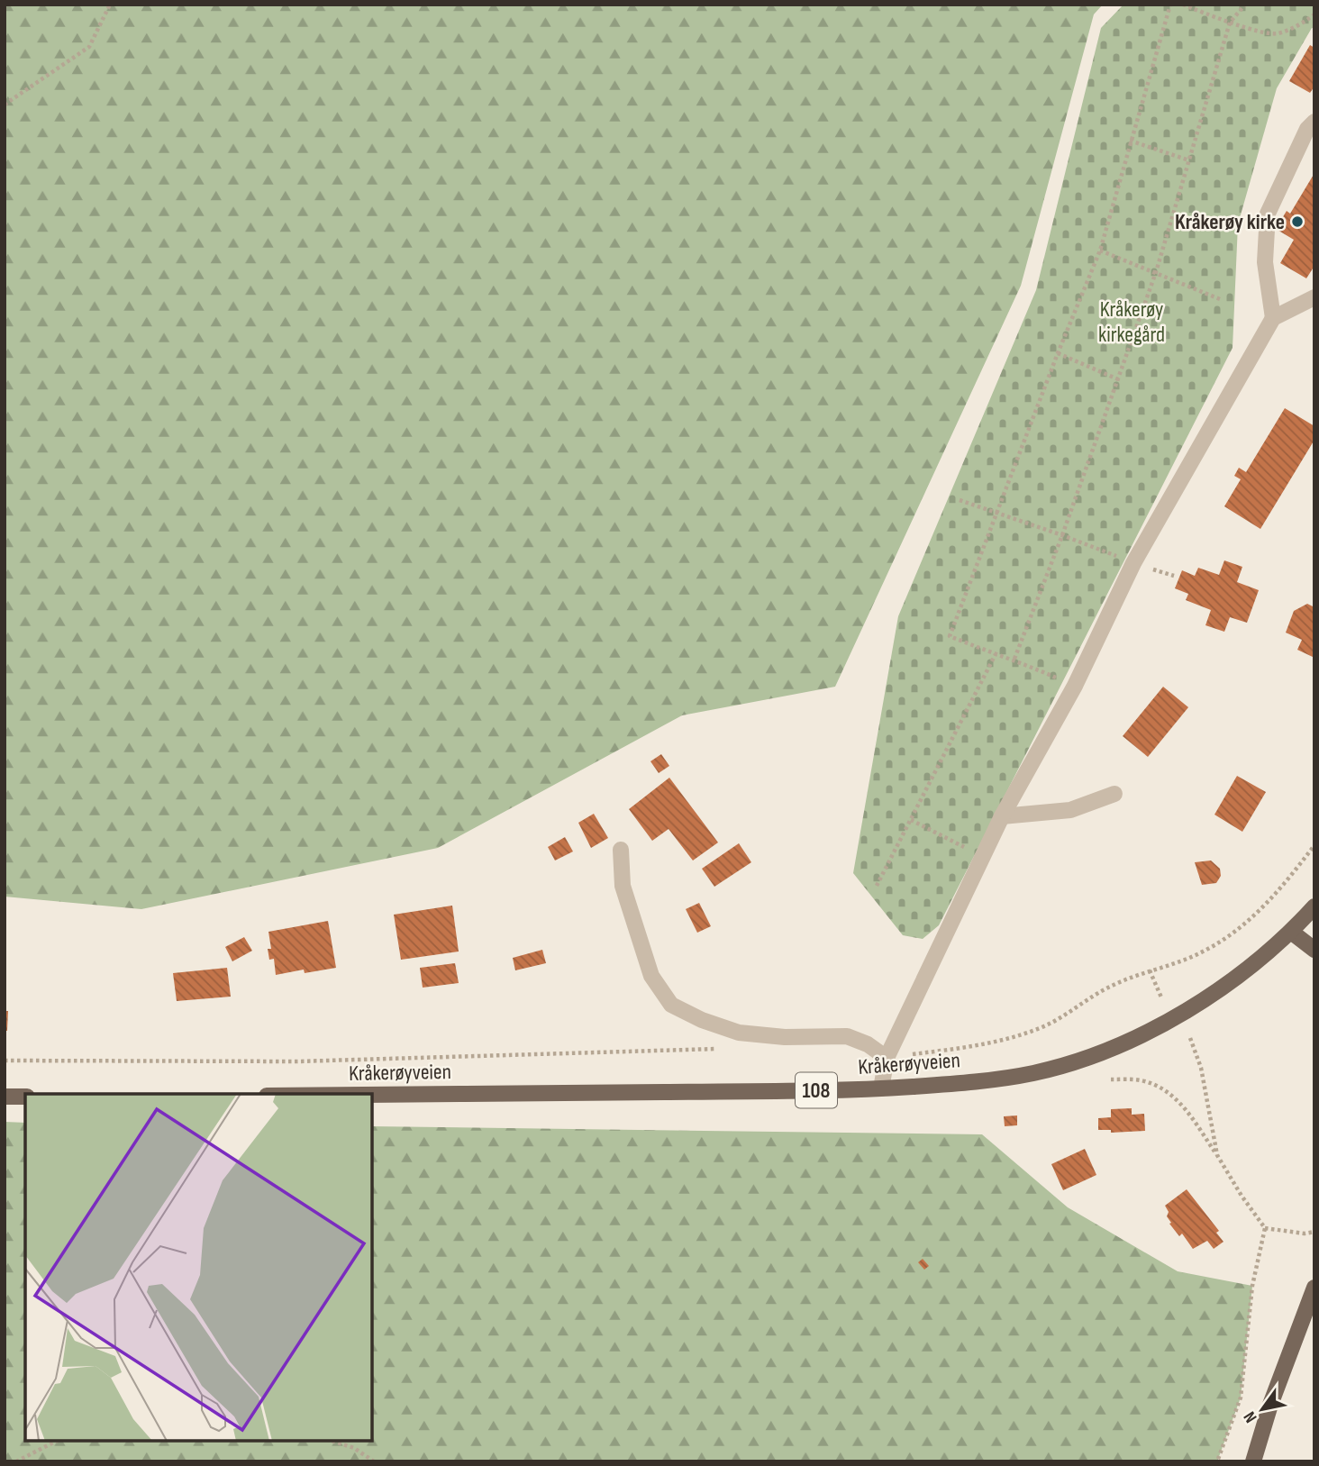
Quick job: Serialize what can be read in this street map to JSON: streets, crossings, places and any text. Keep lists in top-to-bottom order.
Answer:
{
  "streets": {
    "main road": ["Kråkerøyveien", "108"]
  },
  "parks": ["Kråkerøy kirkegård"],
  "places": ["Kråkerøy kirke"],
  "north": "bottom left"
}
